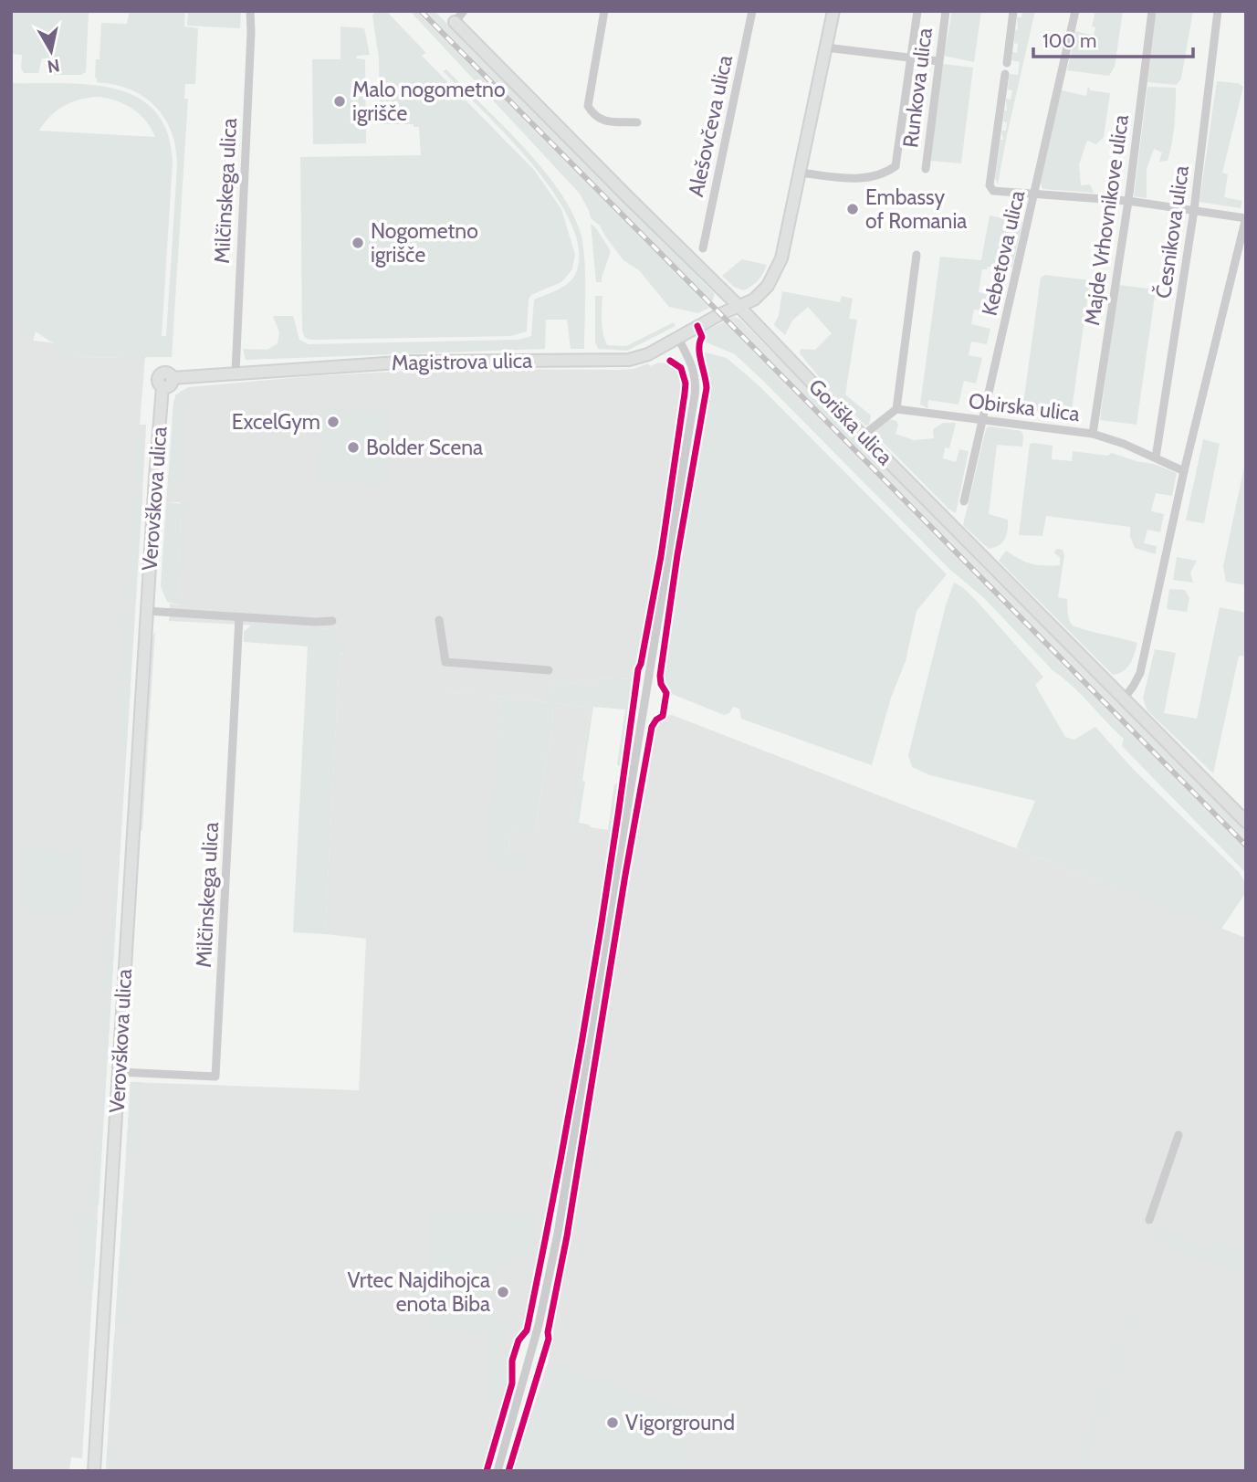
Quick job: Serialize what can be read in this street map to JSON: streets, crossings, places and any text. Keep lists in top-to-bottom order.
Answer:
{
  "streets": {
    "street": [
      "Runkova ulica",
      "Alešovčeva ulica",
      "Milčinskega ulica",
      "Majde Vrhovnikove ulica",
      "Česnikova ulica",
      "Kebetova ulica",
      "Magistrova ulica",
      "Obirska ulica",
      "Goriška ulica",
      "Verovškova ulica"
    ]
  },
  "crossings": [
    ["Milčinskega ulica", "Magistrova ulica"],
    ["Milčinskega ulica", "Verovškova ulica"],
    ["Majde Vrhovnikove ulica", "Obirska ulica"],
    ["Česnikova ulica", "Obirska ulica"],
    ["Kebetova ulica", "Obirska ulica"],
    ["Magistrova ulica", "Goriška ulica"],
    ["Magistrova ulica", "Verovškova ulica"]
  ],
  "places": [
    "Malo nogometno igrišče",
    "Embassy of Romania",
    "Nogometno igrišče",
    "ExcelGym",
    "Bolder Scena",
    "Vrtec Najdihojca enota Biba",
    "Vigorground"
  ],
  "scale_bar": "100 m",
  "north": "bottom"
}
